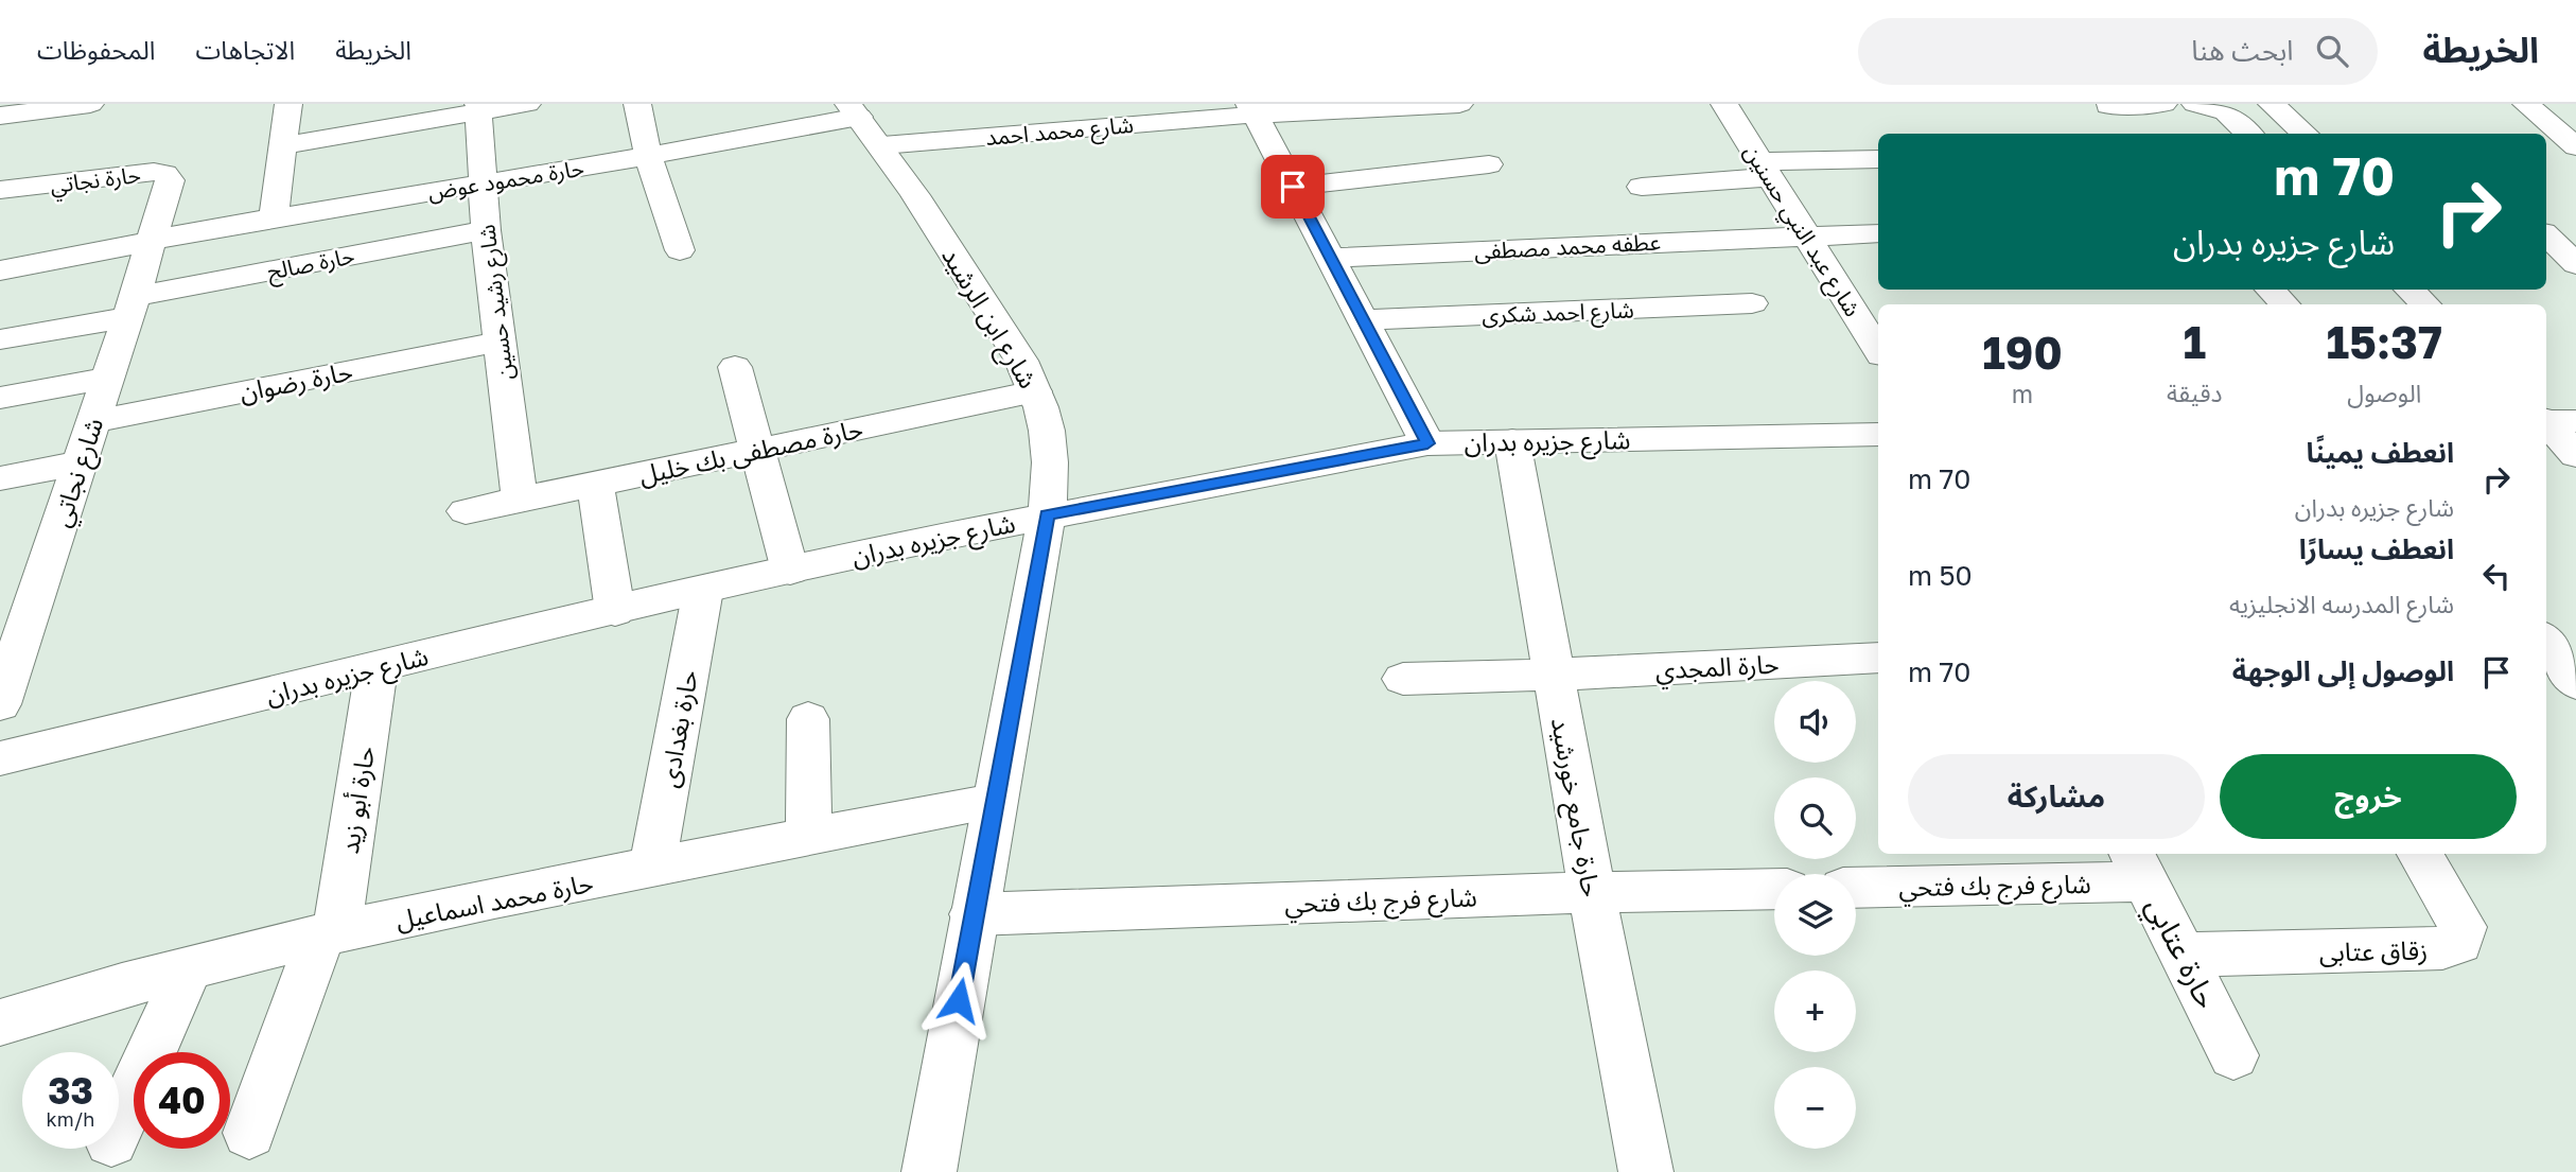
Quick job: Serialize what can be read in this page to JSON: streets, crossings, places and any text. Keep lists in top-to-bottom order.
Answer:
{
  "streets": {
    "street": [
      "شارع محمد احمد",
      "حارة نجاتي",
      "حارة محمود عوض",
      "شارع عبد النبي حسنين",
      "عطفه محمد مصطفى",
      "حارة صالح",
      "شارع رشيد حسين",
      "شارع احمد شكرى",
      "شارع ابن الرشيد",
      "حارة رضوان",
      "شارع جزيره بدران",
      "حارة مصطفى بك خليل",
      "شارع نجاتي",
      "حارة المجدي",
      "حارة بغدادى",
      "حارة أبو زيد",
      "حارة جامع خورشيد",
      "شارع فرج بك فتحي",
      "حارة محمد اسماعيل",
      "زقاق عتابى",
      "حارة عتابي"
    ]
  },
  "crossings": [
    ["شارع محمد احمد", "حارة محمود عوض"],
    ["شارع محمد احمد", "شارع ابن الرشيد"],
    ["حارة نجاتي", "حارة محمود عوض"],
    ["حارة نجاتي", "شارع نجاتي"],
    ["حارة محمود عوض", "شارع رشيد حسين"],
    ["حارة محمود عوض", "شارع ابن الرشيد"],
    ["حارة محمود عوض", "شارع نجاتي"],
    ["شارع عبد النبي حسنين", "عطفه محمد مصطفى"],
    ["حارة صالح", "شارع رشيد حسين"],
    ["حارة صالح", "شارع نجاتي"],
    ["شارع رشيد حسين", "حارة رضوان"],
    ["شارع رشيد حسين", "حارة مصطفى بك خليل"],
    ["شارع ابن الرشيد", "شارع جزيره بدران"],
    ["شارع ابن الرشيد", "حارة مصطفى بك خليل"],
    ["شارع ابن الرشيد", "شارع فرج بك فتحي"],
    ["شارع ابن الرشيد", "حارة محمد اسماعيل"],
    ["حارة رضوان", "شارع نجاتي"],
    ["شارع جزيره بدران", "حارة بغدادى"],
    ["شارع جزيره بدران", "حارة أبو زيد"],
    ["شارع جزيره بدران", "حارة جامع خورشيد"],
    ["حارة المجدي", "حارة جامع خورشيد"],
    ["حارة بغدادى", "حارة محمد اسماعيل"],
    ["حارة أبو زيد", "حارة محمد اسماعيل"],
    ["حارة جامع خورشيد", "شارع فرج بك فتحي"],
    ["شارع فرج بك فتحي", "حارة عتابي"],
    ["زقاق عتابى", "حارة عتابي"]
  ],
  "page": {
    "header": "الخريطة",
    "search": "ابحث هنا",
    "nav": ["الخريطة", "الاتجاهات", "المحفوظات"],
    "turn": ["70 m", "شارع جزيره بدران"],
    "eta": [
      "15:37",
      "الوصول",
      "1",
      "دقيقة",
      "190",
      "m"
    ],
    "list": [
      {
        "name": "انعطف يمينًا",
        "note": "شارع جزيره بدران",
        "value": "70 m"
      },
      {
        "name": "انعطف يسارًا",
        "note": "شارع المدرسه الانجليزيه",
        "value": "50 m"
      },
      {
        "name": "الوصول إلى الوجهة",
        "value": "70 m"
      }
    ],
    "map_buttons": ["+", "−"],
    "buttons": ["خروج", "مشاركة"],
    "speed": "33 km/h",
    "limit": "40"
  }
}
